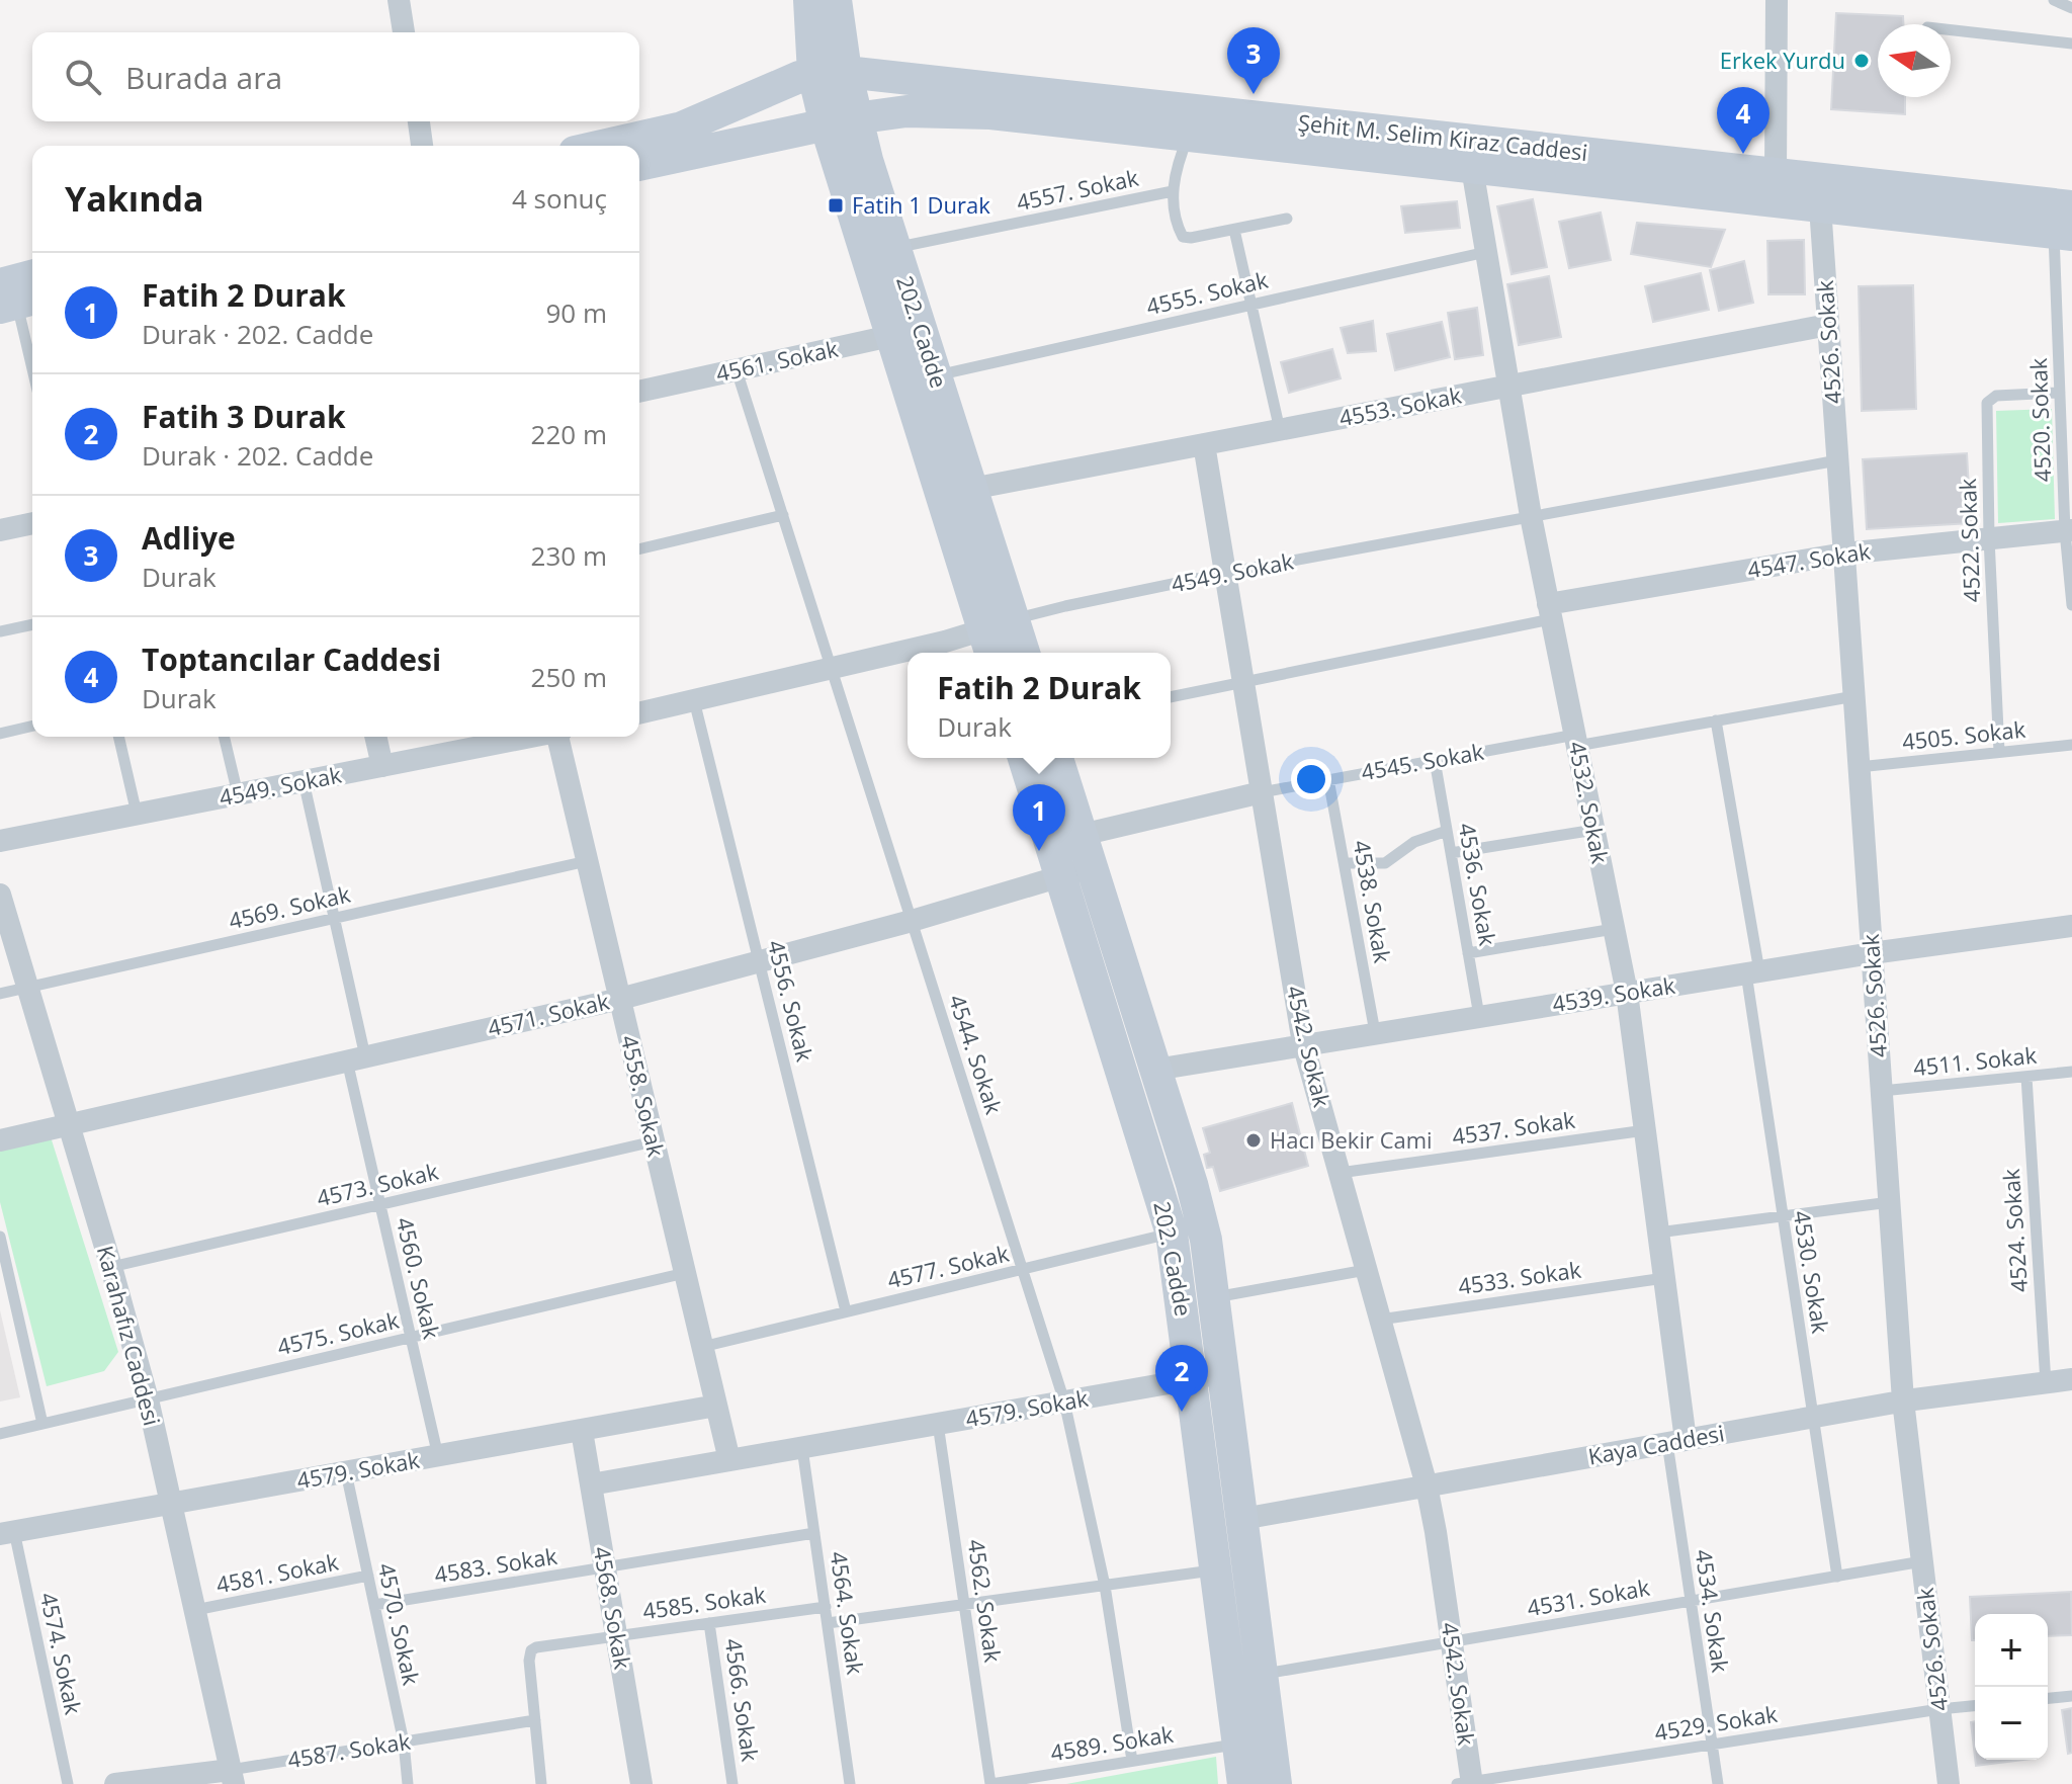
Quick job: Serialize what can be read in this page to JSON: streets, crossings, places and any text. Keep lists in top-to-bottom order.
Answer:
{
  "streets": {
    "main road": ["Şehit M. Selim Kiraz Caddesi", "202. Cadde"],
    "street": [
      "4526. Sokak",
      "4561. Sokak",
      "4553. Sokak",
      "4547. Sokak",
      "4549. Sokak",
      "4545. Sokak",
      "4532. Sokak",
      "4539. Sokak",
      "4571. Sokak",
      "4542. Sokak",
      "4558. Sokak",
      "Karahafız Caddesi",
      "4579. Sokak",
      "Kaya Caddesi",
      "4568. Sokak",
      "4587. Sokak"
    ],
    "lane": [
      "4557. Sokak",
      "4555. Sokak",
      "4520. Sokak",
      "4522. Sokak",
      "4505. Sokak",
      "4536. Sokak",
      "4538. Sokak",
      "4569. Sokak",
      "4556. Sokak",
      "4544. Sokak",
      "4511. Sokak",
      "4537. Sokak",
      "4573. Sokak",
      "4524. Sokak",
      "4577. Sokak",
      "4530. Sokak",
      "4560. Sokak",
      "4533. Sokak",
      "4575. Sokak",
      "4583. Sokak",
      "4581. Sokak",
      "4531. Sokak",
      "4562. Sokak",
      "4585. Sokak",
      "4534. Sokak",
      "4564. Sokak",
      "4570. Sokak",
      "4574. Sokak",
      "4566. Sokak",
      "4529. Sokak",
      "4589. Sokak"
    ]
  },
  "crossings": [
    ["Şehit M. Selim Kiraz Caddesi", "4557. Sokak"],
    ["Şehit M. Selim Kiraz Caddesi", "202. Cadde"],
    ["Şehit M. Selim Kiraz Caddesi", "4526. Sokak"],
    ["Şehit M. Selim Kiraz Caddesi", "4520. Sokak"],
    ["Şehit M. Selim Kiraz Caddesi", "4532. Sokak"],
    ["4557. Sokak", "202. Cadde"],
    ["4555. Sokak", "202. Cadde"],
    ["4555. Sokak", "4532. Sokak"],
    ["202. Cadde", "4561. Sokak"],
    ["202. Cadde", "4553. Sokak"],
    ["202. Cadde", "4549. Sokak"],
    ["202. Cadde", "4545. Sokak"],
    ["202. Cadde", "4539. Sokak"],
    ["202. Cadde", "4571. Sokak"],
    ["202. Cadde", "4577. Sokak"],
    ["202. Cadde", "4579. Sokak"],
    ["202. Cadde", "Kaya Caddesi"],
    ["202. Cadde", "4531. Sokak"],
    ["202. Cadde", "4589. Sokak"],
    ["4526. Sokak", "4553. Sokak"],
    ["4526. Sokak", "4547. Sokak"],
    ["4526. Sokak", "4549. Sokak"],
    ["4526. Sokak", "4505. Sokak"],
    ["4526. Sokak", "4545. Sokak"],
    ["4526. Sokak", "4539. Sokak"],
    ["4526. Sokak", "4511. Sokak"],
    ["4526. Sokak", "Kaya Caddesi"],
    ["4526. Sokak", "4531. Sokak"],
    ["4526. Sokak", "4529. Sokak"],
    ["4561. Sokak", "4544. Sokak"],
    ["4553. Sokak", "4532. Sokak"],
    ["4553. Sokak", "4542. Sokak"],
    ["4520. Sokak", "4522. Sokak"],
    ["4520. Sokak", "4547. Sokak"],
    ["4522. Sokak", "4547. Sokak"],
    ["4522. Sokak", "4505. Sokak"],
    ["4547. Sokak", "4532. Sokak"],
    ["4547. Sokak", "4542. Sokak"],
    ["4549. Sokak", "4532. Sokak"],
    ["4549. Sokak", "4556. Sokak"],
    ["4549. Sokak", "4542. Sokak"],
    ["4549. Sokak", "4544. Sokak"],
    ["4549. Sokak", "4560. Sokak"],
    ["4545. Sokak", "4532. Sokak"],
    ["4545. Sokak", "4536. Sokak"],
    ["4545. Sokak", "4538. Sokak"],
    ["4545. Sokak", "4542. Sokak"],
    ["4545. Sokak", "4530. Sokak"],
    ["4532. Sokak", "4539. Sokak"],
    ["4532. Sokak", "4537. Sokak"],
    ["4532. Sokak", "4533. Sokak"],
    ["4532. Sokak", "Kaya Caddesi"],
    ["4532. Sokak", "4534. Sokak"],
    ["4536. Sokak", "4539. Sokak"],
    ["4538. Sokak", "4539. Sokak"],
    ["4569. Sokak", "4558. Sokak"],
    ["4569. Sokak", "4560. Sokak"],
    ["4569. Sokak", "Karahafız Caddesi"],
    ["4539. Sokak", "4542. Sokak"],
    ["4539. Sokak", "4530. Sokak"],
    ["4556. Sokak", "4571. Sokak"],
    ["4556. Sokak", "4577. Sokak"],
    ["4571. Sokak", "4544. Sokak"],
    ["4571. Sokak", "4558. Sokak"],
    ["4571. Sokak", "4560. Sokak"],
    ["4571. Sokak", "Karahafız Caddesi"],
    ["4542. Sokak", "4537. Sokak"],
    ["4542. Sokak", "4533. Sokak"],
    ["4542. Sokak", "Kaya Caddesi"],
    ["4542. Sokak", "4531. Sokak"],
    ["4542. Sokak", "4529. Sokak"],
    ["4544. Sokak", "4577. Sokak"],
    ["4544. Sokak", "4579. Sokak"],
    ["4544. Sokak", "4589. Sokak"],
    ["4511. Sokak", "4524. Sokak"],
    ["4558. Sokak", "4573. Sokak"],
    ["4558. Sokak", "4577. Sokak"],
    ["4558. Sokak", "4575. Sokak"],
    ["4558. Sokak", "4579. Sokak"],
    ["4573. Sokak", "4560. Sokak"],
    ["4573. Sokak", "Karahafız Caddesi"],
    ["4524. Sokak", "Kaya Caddesi"],
    ["4530. Sokak", "Kaya Caddesi"],
    ["4530. Sokak", "4531. Sokak"],
    ["4560. Sokak", "4575. Sokak"],
    ["4560. Sokak", "4579. Sokak"],
    ["4575. Sokak", "Karahafız Caddesi"],
    ["Karahafız Caddesi", "4579. Sokak"],
    ["Karahafız Caddesi", "4581. Sokak"],
    ["Karahafız Caddesi", "4587. Sokak"],
    ["4579. Sokak", "4562. Sokak"],
    ["4579. Sokak", "4568. Sokak"],
    ["4579. Sokak", "4564. Sokak"],
    ["4579. Sokak", "4570. Sokak"],
    ["4579. Sokak", "4574. Sokak"],
    ["Kaya Caddesi", "4534. Sokak"],
    ["4583. Sokak", "4568. Sokak"],
    ["4583. Sokak", "4564. Sokak"],
    ["4583. Sokak", "4570. Sokak"],
    ["4581. Sokak", "4570. Sokak"],
    ["4531. Sokak", "4534. Sokak"],
    ["4562. Sokak", "4589. Sokak"],
    ["4585. Sokak", "4568. Sokak"],
    ["4585. Sokak", "4564. Sokak"],
    ["4585. Sokak", "4566. Sokak"],
    ["4585. Sokak", "4587. Sokak"],
    ["4534. Sokak", "4529. Sokak"],
    ["4570. Sokak", "4587. Sokak"]
  ],
  "places": {
    "other": ["Erkek Yurdu", "Hacı Bekir Cami"],
    "transit": ["Fatih 1 Durak"]
  },
  "north": "left",
  "page": {
    "pins": [
      "3",
      "4",
      "1",
      "2"
    ],
    "search": "Burada ara",
    "heading": ["Yakında", "4 sonuç"],
    "list": [
      {
        "mark": "1",
        "name": "Fatih 2 Durak",
        "note": "Durak · 202. Cadde",
        "value": "90 m"
      },
      {
        "mark": "2",
        "name": "Fatih 3 Durak",
        "note": "Durak · 202. Cadde",
        "value": "220 m"
      },
      {
        "mark": "3",
        "name": "Adliye",
        "note": "Durak",
        "value": "230 m"
      },
      {
        "mark": "4",
        "name": "Toptancılar Caddesi",
        "note": "Durak",
        "value": "250 m"
      }
    ],
    "popup": ["Fatih 2 Durak", "Durak"],
    "map_buttons": ["+", "−"]
  }
}
